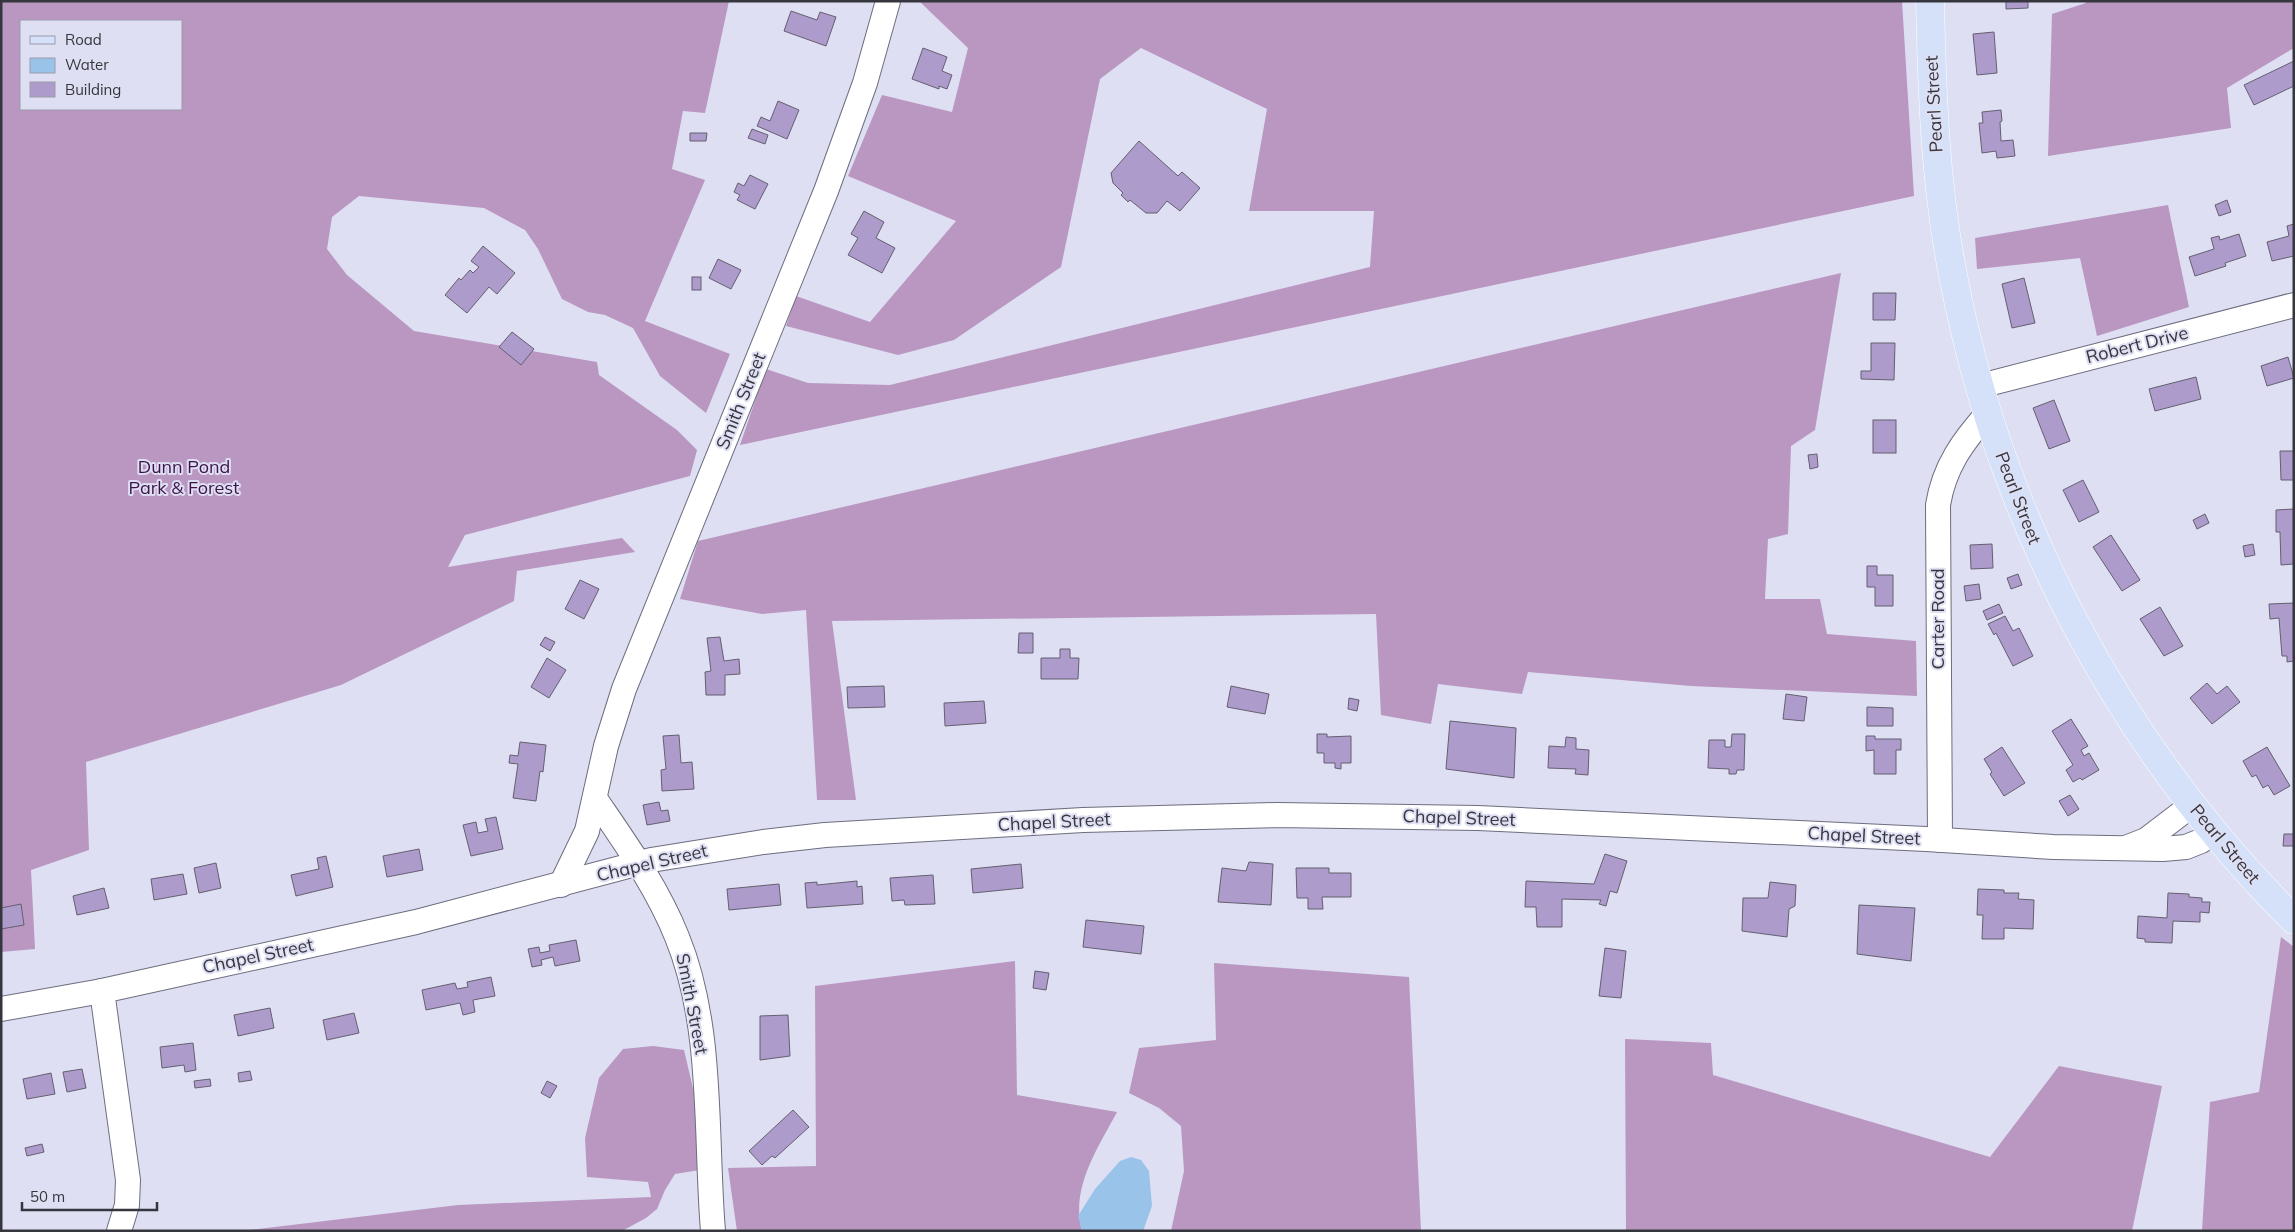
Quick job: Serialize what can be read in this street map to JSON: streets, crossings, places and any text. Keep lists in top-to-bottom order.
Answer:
{
  "streets": {
    "main road": ["Pearl Street"],
    "street": [
      "Robert Drive",
      "Smith Street",
      "Carter Road",
      "Chapel Street"
    ]
  },
  "crossings": [
    ["Pearl Street", "Robert Drive"],
    ["Pearl Street", "Carter Road"],
    ["Pearl Street", "Chapel Street"],
    ["Smith Street", "Chapel Street"],
    ["Carter Road", "Chapel Street"]
  ],
  "parks": ["Dunn Pond Park & Forest"],
  "legend": ["Road", "Water", "Building"],
  "scale_bar": "50 m"
}
